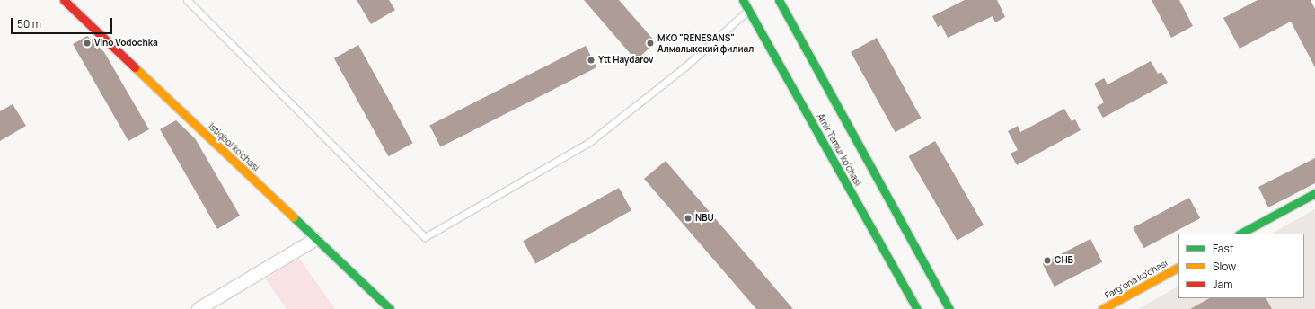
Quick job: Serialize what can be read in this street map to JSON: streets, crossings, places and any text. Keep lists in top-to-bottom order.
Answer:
{
  "streets": {
    "main road": ["Istiqbol ko'chasi", "Amir Temur ko'chasi", "Farg‘ona ko'chasi"]
  },
  "places": [
    "Vino Vodochka",
    "МКО \"RENESANS\" Алмалыкский филиал",
    "Ytt Haydarov",
    "NBU",
    "СНБ"
  ],
  "legend": ["Fast", "Slow", "Jam"],
  "scale_bar": "50 m"
}
